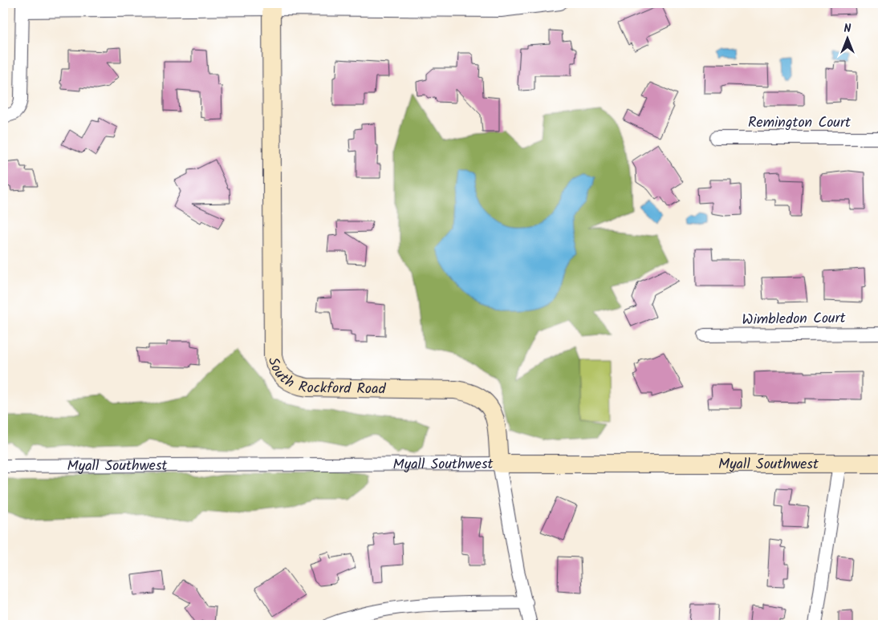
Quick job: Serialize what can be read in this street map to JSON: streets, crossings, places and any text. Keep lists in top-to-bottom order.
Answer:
{
  "streets": {
    "street": [
      "Remington Court",
      "Wimbledon Court",
      "South Rockford Road",
      "Myall Southwest"
    ]
  },
  "crossings": [
    ["South Rockford Road", "Myall Southwest"]
  ],
  "north": "top"
}
